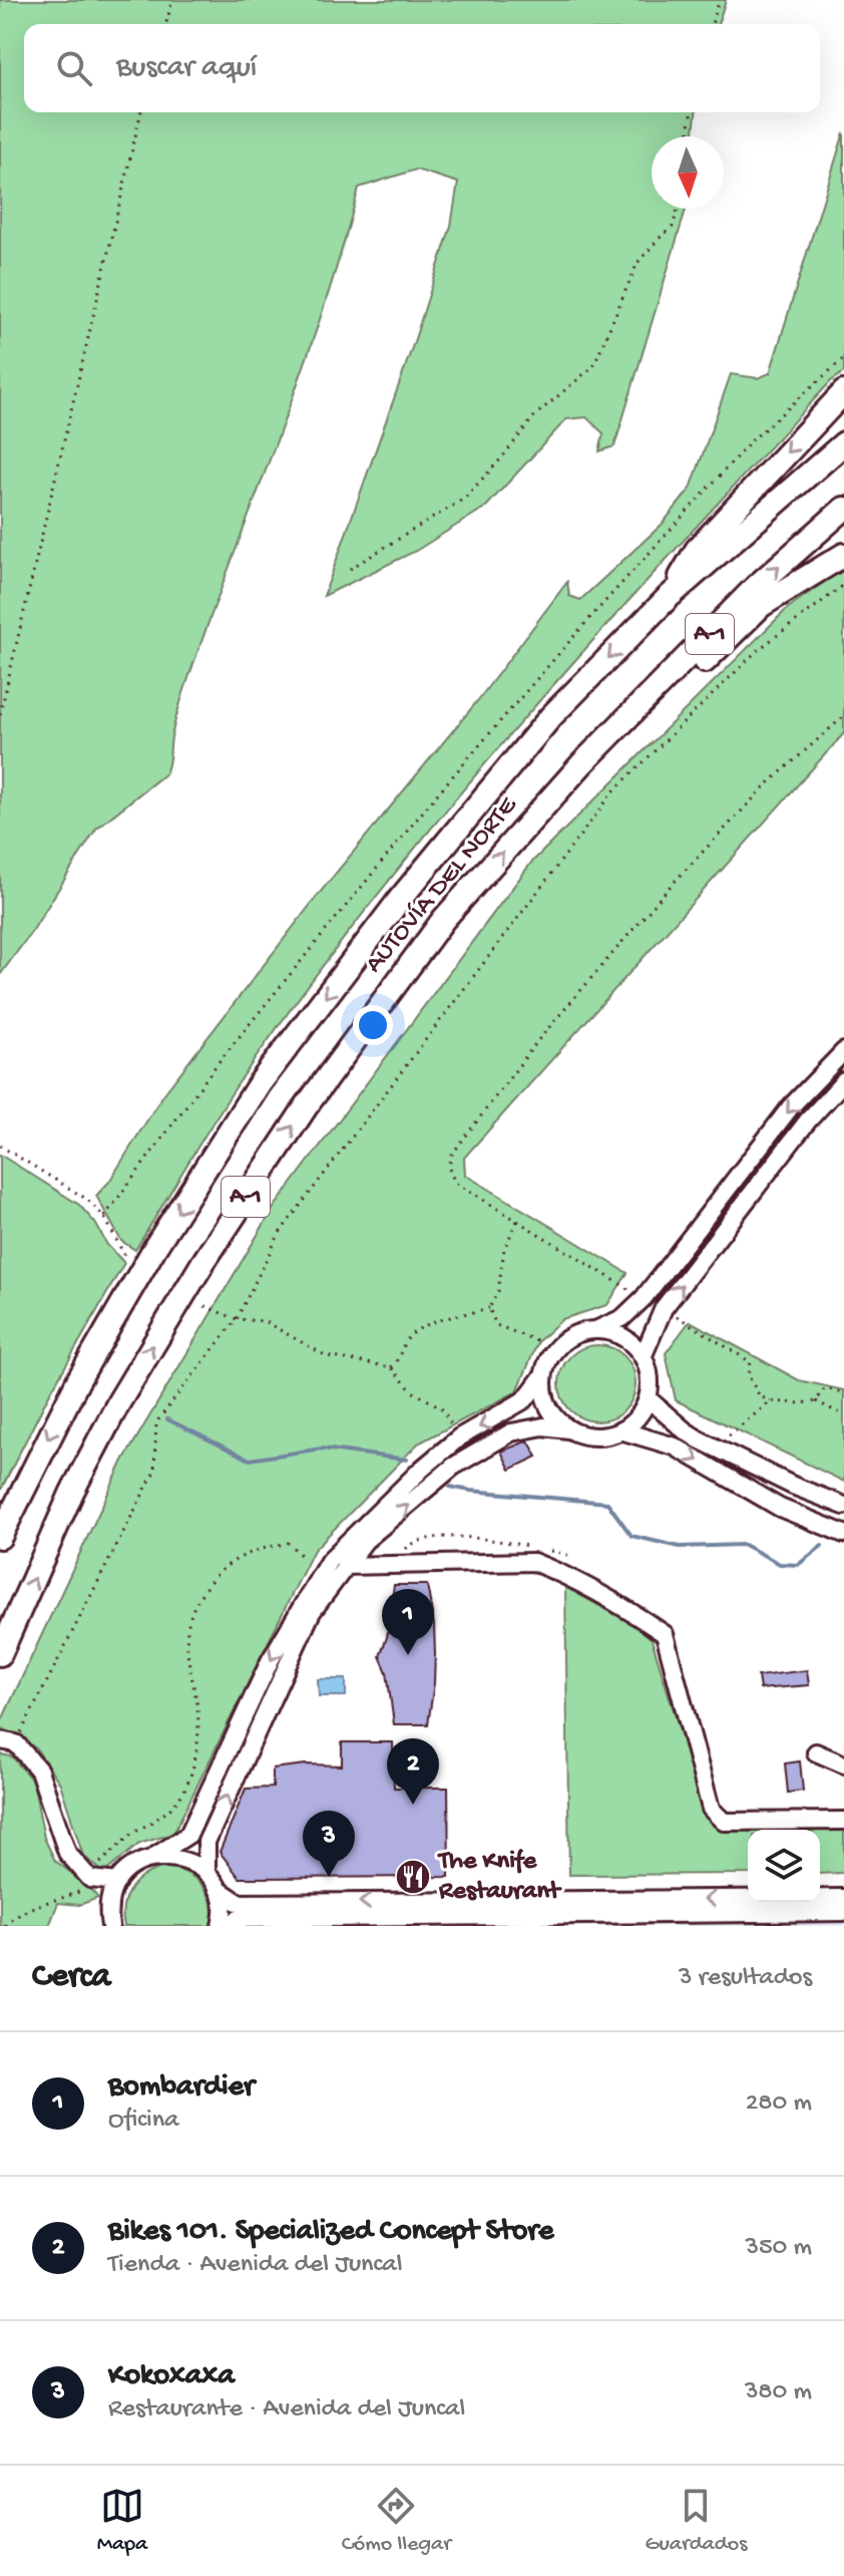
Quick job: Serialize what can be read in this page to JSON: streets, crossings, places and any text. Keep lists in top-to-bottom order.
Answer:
{
  "streets": {
    "highway": ["A-1", "AUTOVÍA DEL NORTE"]
  },
  "places": {
    "restaurant": ["The Knife Restaurant"]
  },
  "north": "bottom",
  "page": {
    "search": "Buscar aquí",
    "pins": ["1", "2", "3"],
    "heading": ["Cerca", "3 resultados"],
    "list": [
      {
        "mark": "1",
        "name": "Bombardier",
        "note": "Oficina",
        "value": "280 m"
      },
      {
        "mark": "2",
        "name": "Bikes 101. Specialized Concept Store",
        "note": "Tienda · Avenida del Juncal",
        "value": "350 m"
      },
      {
        "mark": "3",
        "name": "Kokoxaxa",
        "note": "Restaurante · Avenida del Juncal",
        "value": "380 m"
      }
    ],
    "nav": ["Mapa", "Cómo llegar", "Guardados"]
  }
}
